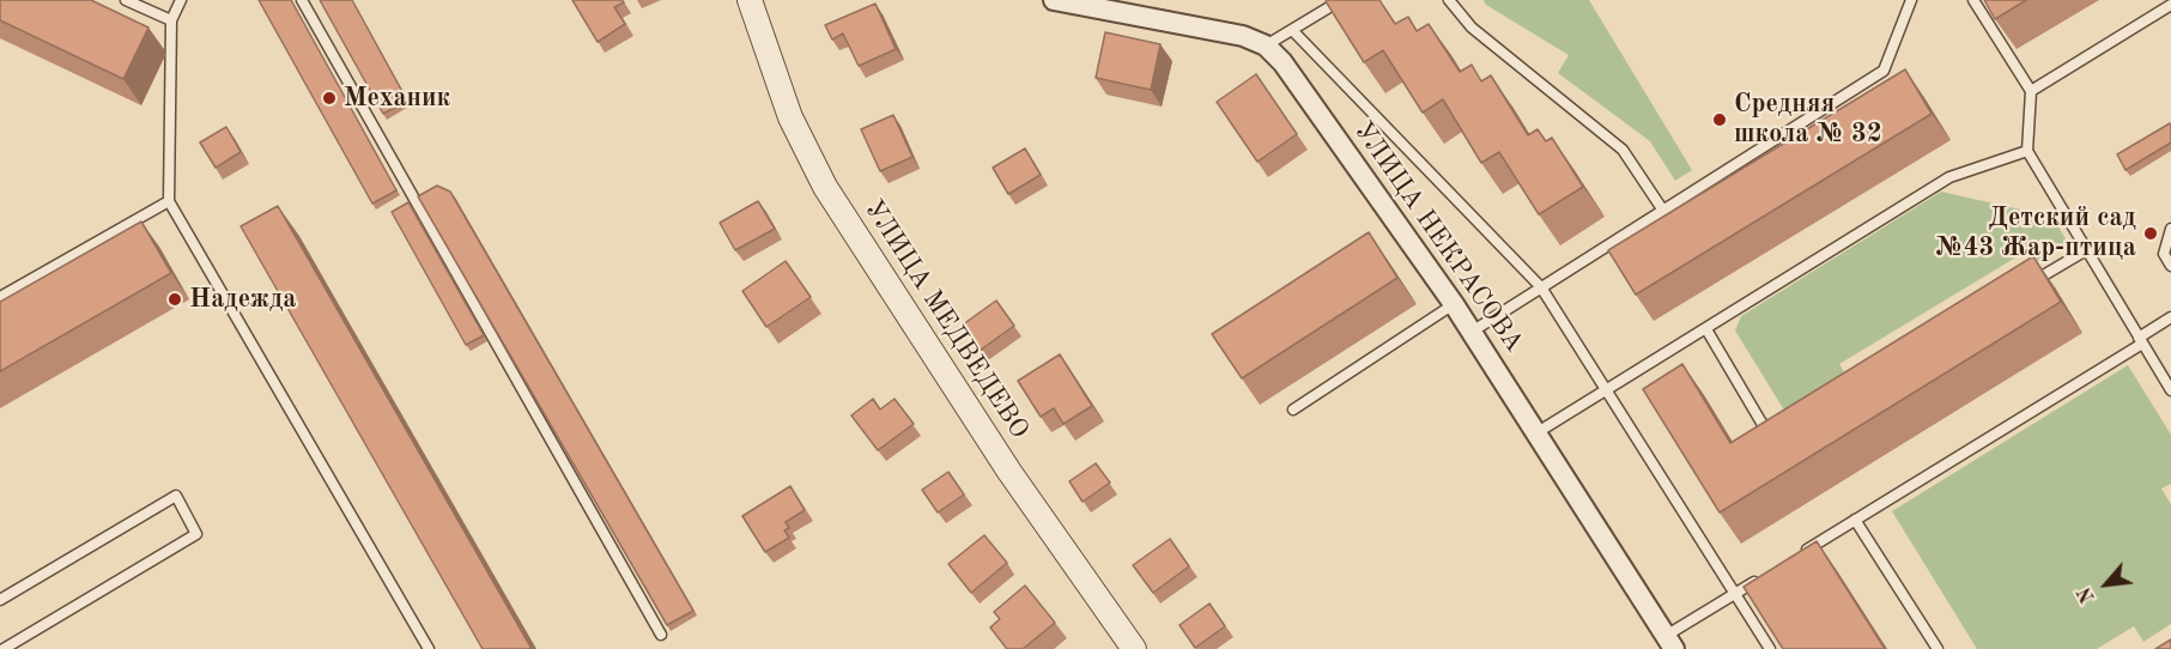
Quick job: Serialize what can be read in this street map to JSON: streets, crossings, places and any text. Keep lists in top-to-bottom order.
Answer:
{
  "streets": {
    "street": ["УЛИЦА НЕКРАСОВА", "УЛИЦА МЕДВЕДЕВО"]
  },
  "places": [
    "Механик",
    "Средняя школа № 32",
    "Детский сад №43 Жар-птица",
    "Надежда"
  ],
  "north": "bottom left"
}
